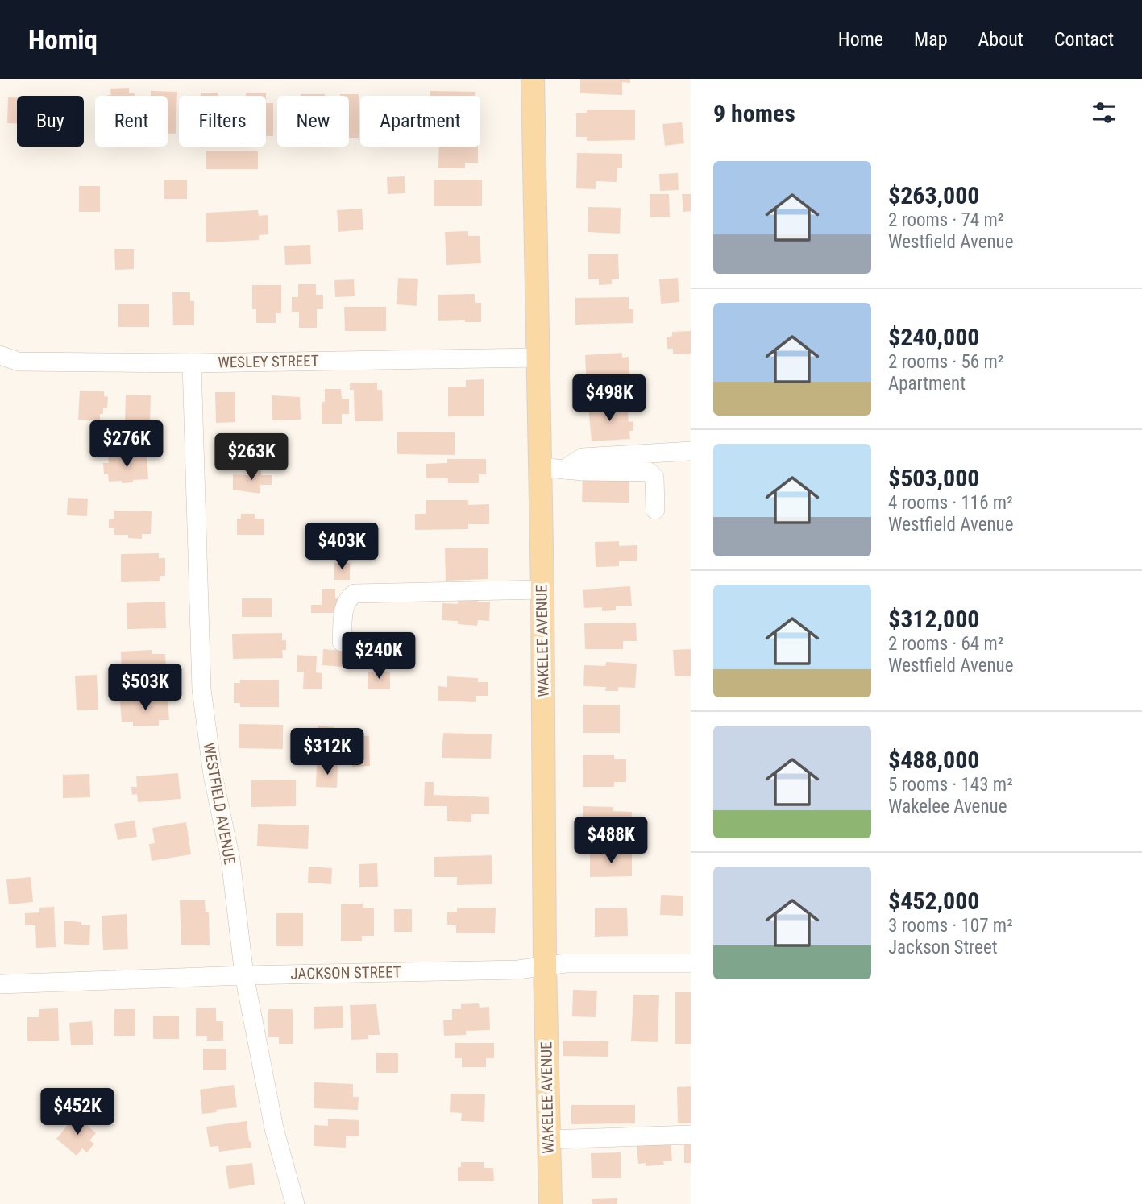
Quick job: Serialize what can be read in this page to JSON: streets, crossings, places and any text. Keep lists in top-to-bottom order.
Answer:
{
  "streets": {
    "main road": ["WAKELEE AVENUE"],
    "street": ["WESLEY STREET", "WESTFIELD AVENUE", "JACKSON STREET"]
  },
  "crossings": [
    ["WESLEY STREET", "WAKELEE AVENUE"],
    ["WESLEY STREET", "WESTFIELD AVENUE"],
    ["WAKELEE AVENUE", "JACKSON STREET"],
    ["WESTFIELD AVENUE", "JACKSON STREET"]
  ],
  "page": {
    "header": "Homiq",
    "nav": [
      "Home",
      "Map",
      "About",
      "Contact"
    ],
    "heading": "9 homes",
    "chip": [
      "Buy",
      "Rent",
      "Filters",
      "New",
      "Apartment"
    ],
    "list": [
      {
        "name": "$263,000",
        "note": "2 rooms · 74 m² · Westfield Avenue"
      },
      {
        "name": "$240,000",
        "note": "2 rooms · 56 m² · Apartment"
      },
      {
        "name": "$503,000",
        "note": "4 rooms · 116 m² · Westfield Avenue"
      },
      {
        "name": "$312,000",
        "note": "2 rooms · 64 m² · Westfield Avenue"
      },
      {
        "name": "$488,000",
        "note": "5 rooms · 143 m² · Wakelee Avenue"
      },
      {
        "name": "$452,000",
        "note": "3 rooms · 107 m² · Jackson Street"
      }
    ],
    "price": [
      "$498K",
      "$276K",
      "$263K",
      "$403K",
      "$240K",
      "$503K",
      "$312K",
      "$488K",
      "$452K"
    ]
  }
}
